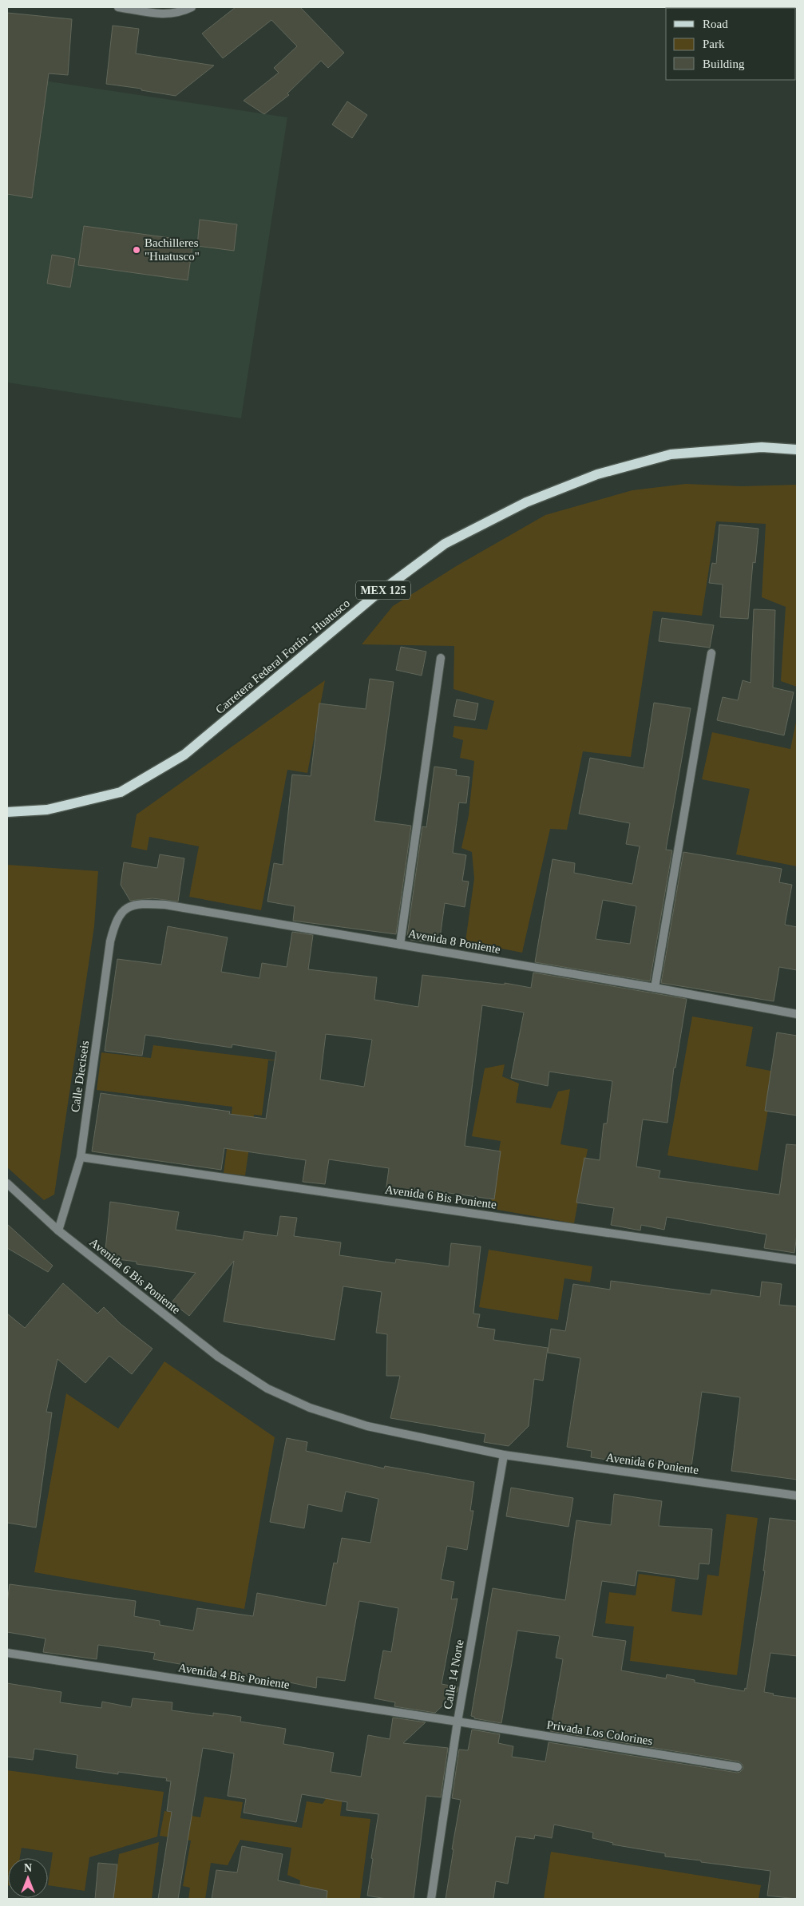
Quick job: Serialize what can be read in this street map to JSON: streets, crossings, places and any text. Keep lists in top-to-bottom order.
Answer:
{
  "streets": {
    "main road": ["MEX 125", "Carretera Federal Fortín - Huatusco"],
    "street": [
      "Avenida 8 Poniente",
      "Calle Dieciseis",
      "Avenida 6 Bis Poniente",
      "Avenida 6 Poniente",
      "Calle 14 Norte",
      "Avenida 4 Bis Poniente",
      "Privada Los Colorines"
    ]
  },
  "crossings": [
    ["Avenida 8 Poniente", "Calle Dieciseis"],
    ["Calle Dieciseis", "Avenida 6 Bis Poniente"],
    ["Avenida 6 Bis Poniente", "Avenida 6 Poniente"],
    ["Avenida 6 Bis Poniente", "Calle 14 Norte"],
    ["Avenida 6 Poniente", "Calle 14 Norte"],
    ["Calle 14 Norte", "Avenida 4 Bis Poniente"],
    ["Calle 14 Norte", "Privada Los Colorines"],
    ["Avenida 4 Bis Poniente", "Privada Los Colorines"]
  ],
  "places": ["Bachilleres \"Huatusco\""],
  "legend": ["Road", "Park", "Building"],
  "north": "top"
}
